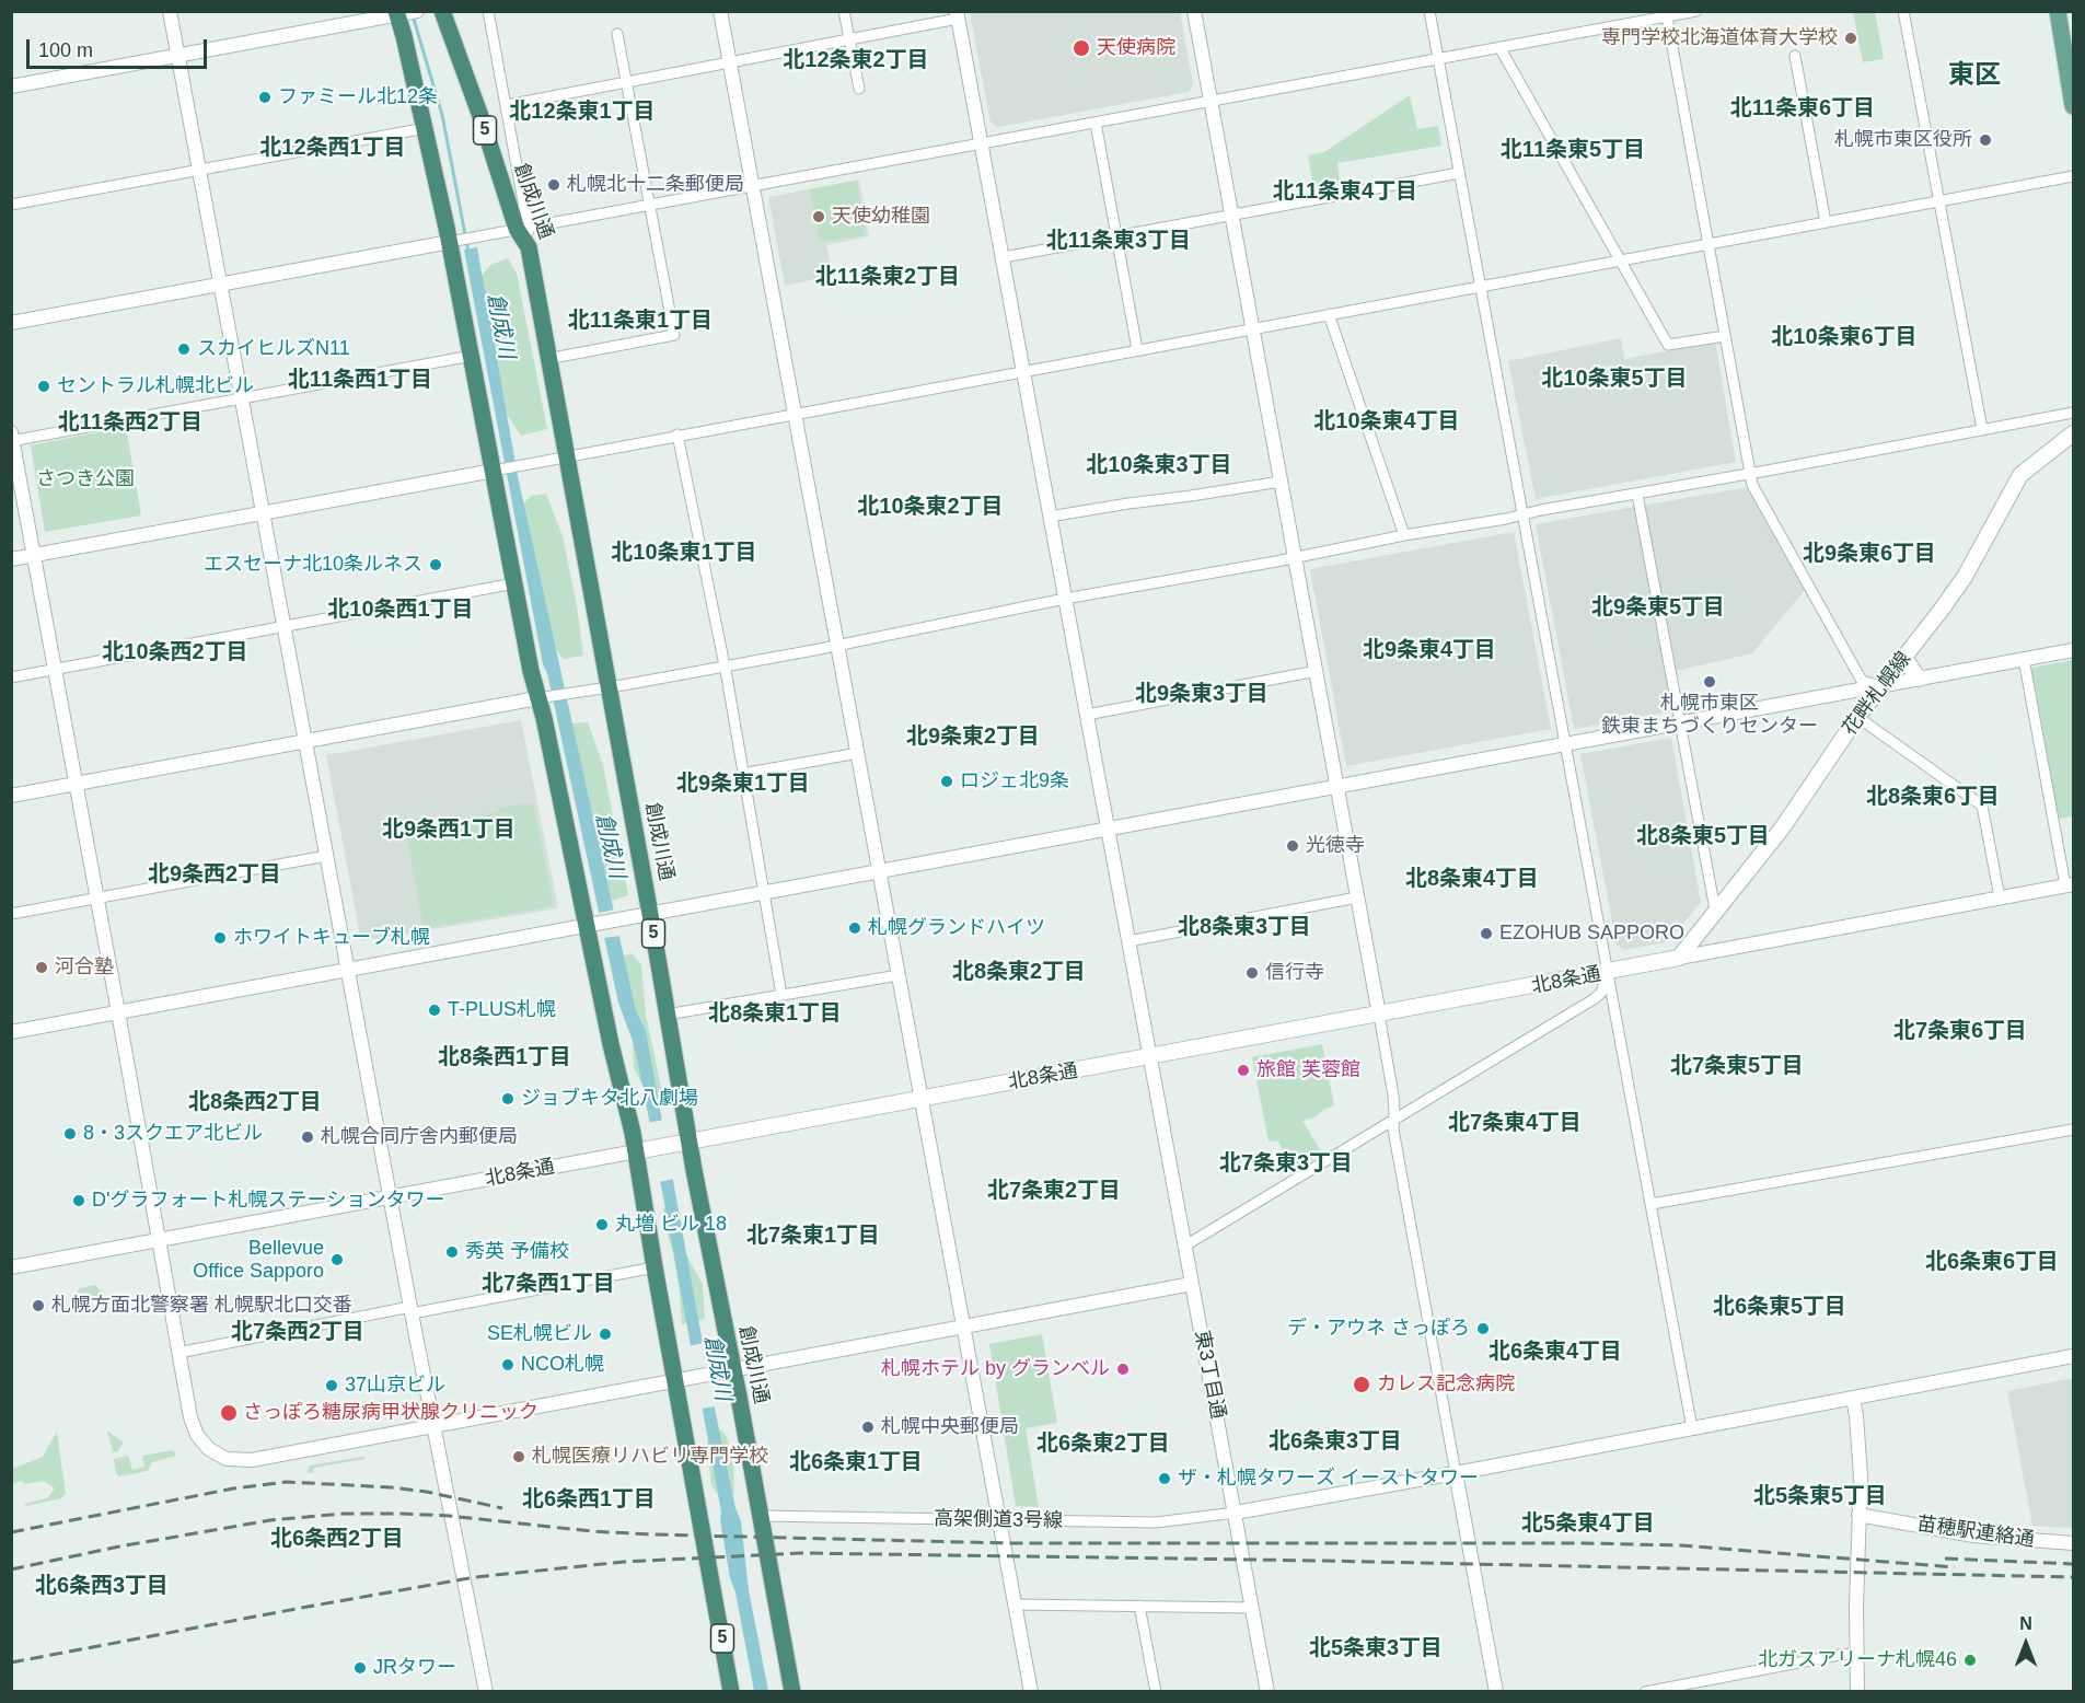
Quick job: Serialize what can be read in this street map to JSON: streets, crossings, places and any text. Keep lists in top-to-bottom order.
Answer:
{
  "streets": {
    "highway": ["5", "創成川通"],
    "main road": ["花畔札幌線", "北8条通"],
    "street": ["東3丁目通", "高架側道3号線", "苗穂駅連絡通"]
  },
  "crossings": [
    ["5", "北8条通"],
    ["創成川通", "北8条通"],
    ["創成川通", "高架側道3号線"],
    ["花畔札幌線", "北8条通"],
    ["北8条通", "東3丁目通"],
    ["東3丁目通", "高架側道3号線"]
  ],
  "districts": [
    "北12条東2丁目",
    "東区",
    "北11条東6丁目",
    "北12条東1丁目",
    "北12条西1丁目",
    "北11条東5丁目",
    "北11条東4丁目",
    "北11条東3丁目",
    "北11条東2丁目",
    "北11条東1丁目",
    "北10条東6丁目",
    "北10条東5丁目",
    "北11条西1丁目",
    "北10条東4丁目",
    "北11条西2丁目",
    "北10条東3丁目",
    "北10条東2丁目",
    "北10条東1丁目",
    "北9条東6丁目",
    "北9条東5丁目",
    "北10条西1丁目",
    "北9条東4丁目",
    "北10条西2丁目",
    "北9条東3丁目",
    "北9条東2丁目",
    "北9条東1丁目",
    "北8条東6丁目",
    "北9条西1丁目",
    "北8条東5丁目",
    "北9条西2丁目",
    "北8条東4丁目",
    "北8条東3丁目",
    "北8条東2丁目",
    "北8条東1丁目",
    "北7条東6丁目",
    "北8条西1丁目",
    "北7条東5丁目",
    "北8条西2丁目",
    "北7条東4丁目",
    "北7条東3丁目",
    "北7条東2丁目",
    "北7条東1丁目",
    "北6条東6丁目",
    "北7条西1丁目",
    "北6条東5丁目",
    "北7条西2丁目",
    "北6条東4丁目",
    "北6条東3丁目",
    "北6条東2丁目",
    "北6条東1丁目",
    "北5条東5丁目",
    "北6条西1丁目",
    "北5条東4丁目",
    "北6条西2丁目",
    "北6条西3丁目",
    "北5条東3丁目"
  ],
  "water": ["創成川"],
  "parks": ["さつき公園"],
  "places": [
    "専門学校北海道体育大学校",
    "天使病院",
    "ファミール北12条",
    "札幌市東区役所",
    "札幌北十二条郵便局",
    "天使幼稚園",
    "スカイヒルズN11",
    "セントラル札幌北ビル",
    "エスセーナ北10条ルネス",
    "札幌市東区 鉄東まちづくりセンター",
    "ロジェ北9条",
    "光徳寺",
    "札幌グランドハイツ",
    "EZOHUB SAPPORO",
    "ホワイトキューブ札幌",
    "河合塾",
    "信行寺",
    "T-PLUS札幌",
    "旅館 芙蓉館",
    "ジョブキタ北八劇場",
    "8・3スクエア北ビル",
    "札幌合同庁舎内郵便局",
    "D'グラフォート札幌ステーションタワー",
    "丸増 ビル 18",
    "秀英 予備校",
    "Bellevue Office Sapporo",
    "札幌方面北警察署 札幌駅北口交番",
    "デ・アウネ さっぽろ",
    "SE札幌ビル",
    "NCO札幌",
    "札幌ホテル by グランベル",
    "カレス記念病院",
    "37山京ビル",
    "さっぽろ糖尿病甲状腺クリニック",
    "札幌中央郵便局",
    "札幌医療リハビリ専門学校",
    "ザ・札幌タワーズ イーストタワー",
    "北ガスアリーナ札幌46",
    "JRタワー"
  ],
  "scale_bar": "100 m",
  "north": "top"
}
